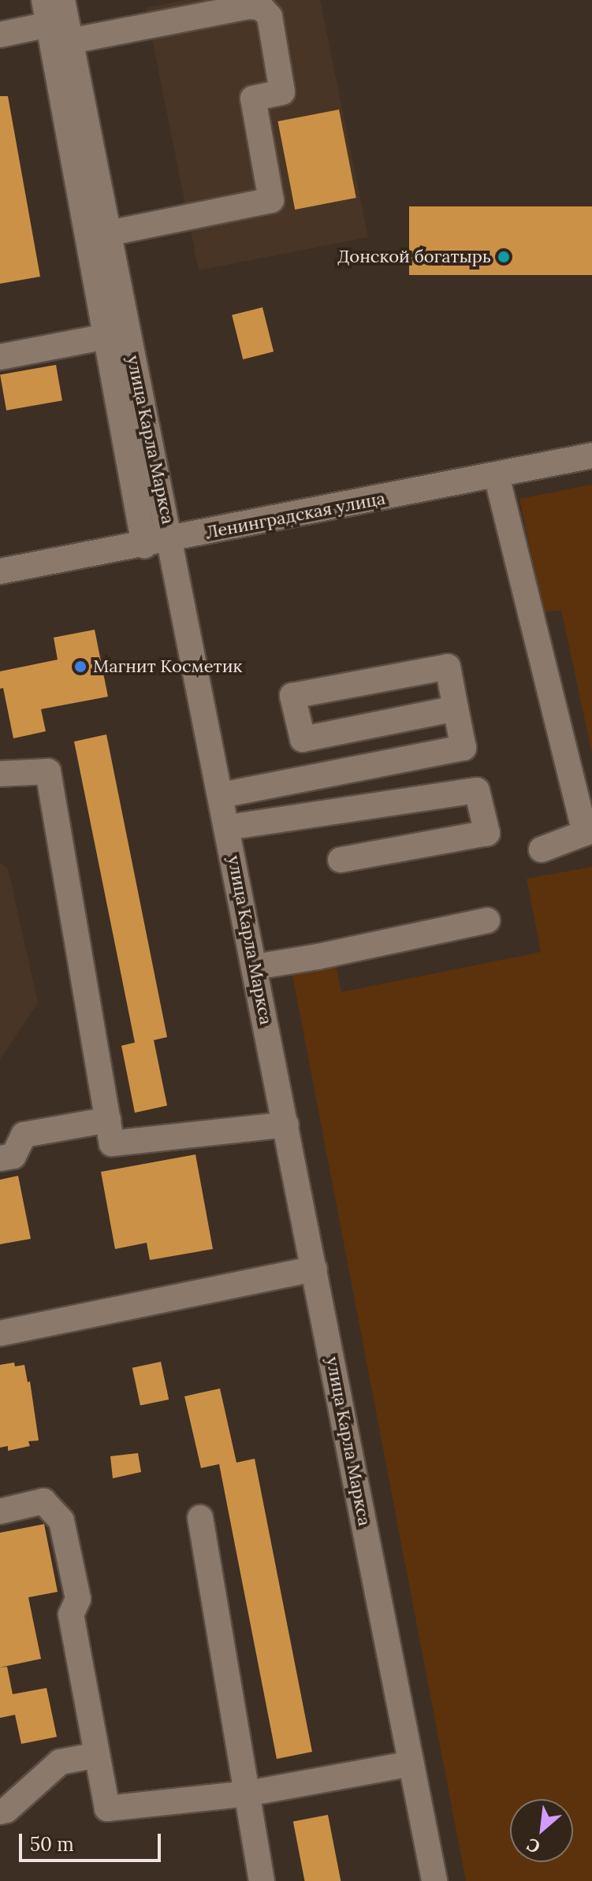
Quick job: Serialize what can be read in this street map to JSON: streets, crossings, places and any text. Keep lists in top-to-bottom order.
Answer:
{
  "streets": {
    "street": ["улица Карла Маркса", "Ленинградская улица"]
  },
  "crossings": [
    ["улица Карла Маркса", "Ленинградская улица"]
  ],
  "places": ["Донской богатырь", "Магнит Косметик"],
  "scale_bar": "50 m",
  "north": "bottom left"
}
